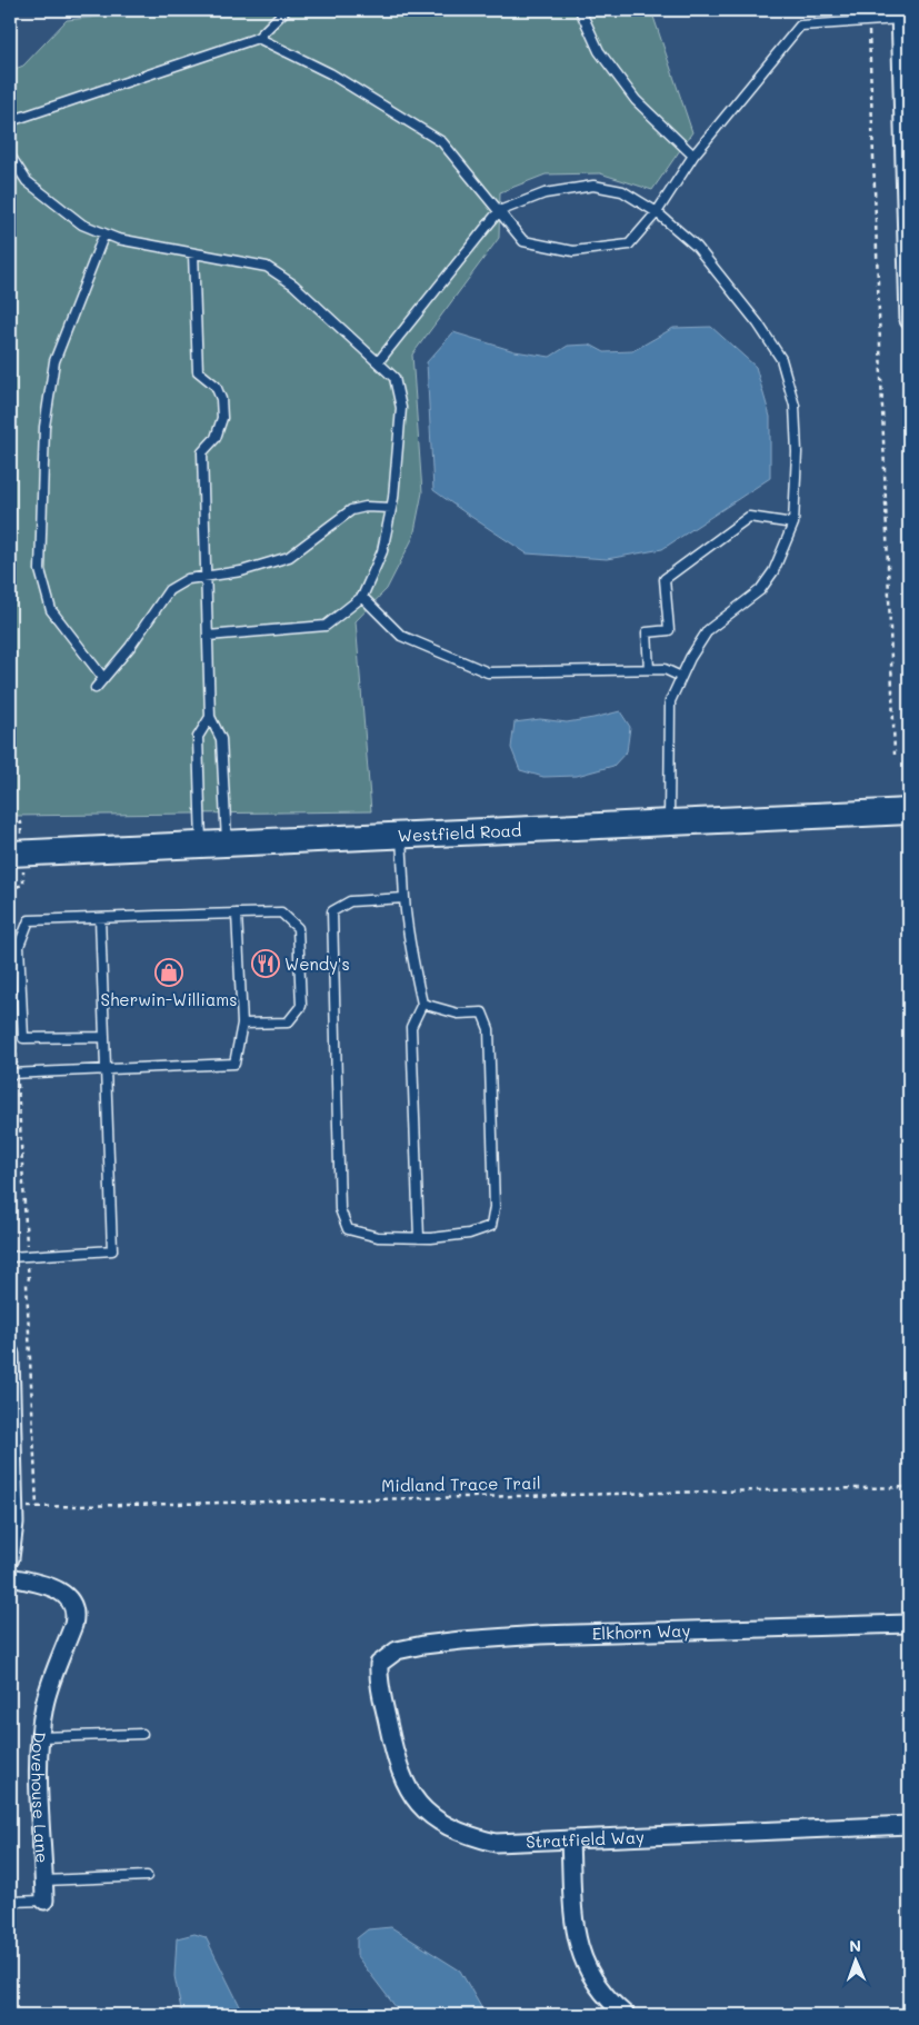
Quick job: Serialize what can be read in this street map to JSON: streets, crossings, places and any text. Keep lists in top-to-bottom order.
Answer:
{
  "streets": {
    "main road": ["Westfield Road"],
    "street": ["Elkhorn Way", "Dovehouse Lane", "Stratfield Way"],
    "path": ["Midland Trace Trail"]
  },
  "crossings": [
    ["Elkhorn Way", "Stratfield Way"]
  ],
  "places": {
    "restaurant": ["Wendy's"],
    "shop": ["Sherwin-Williams"]
  },
  "north": "top"
}
